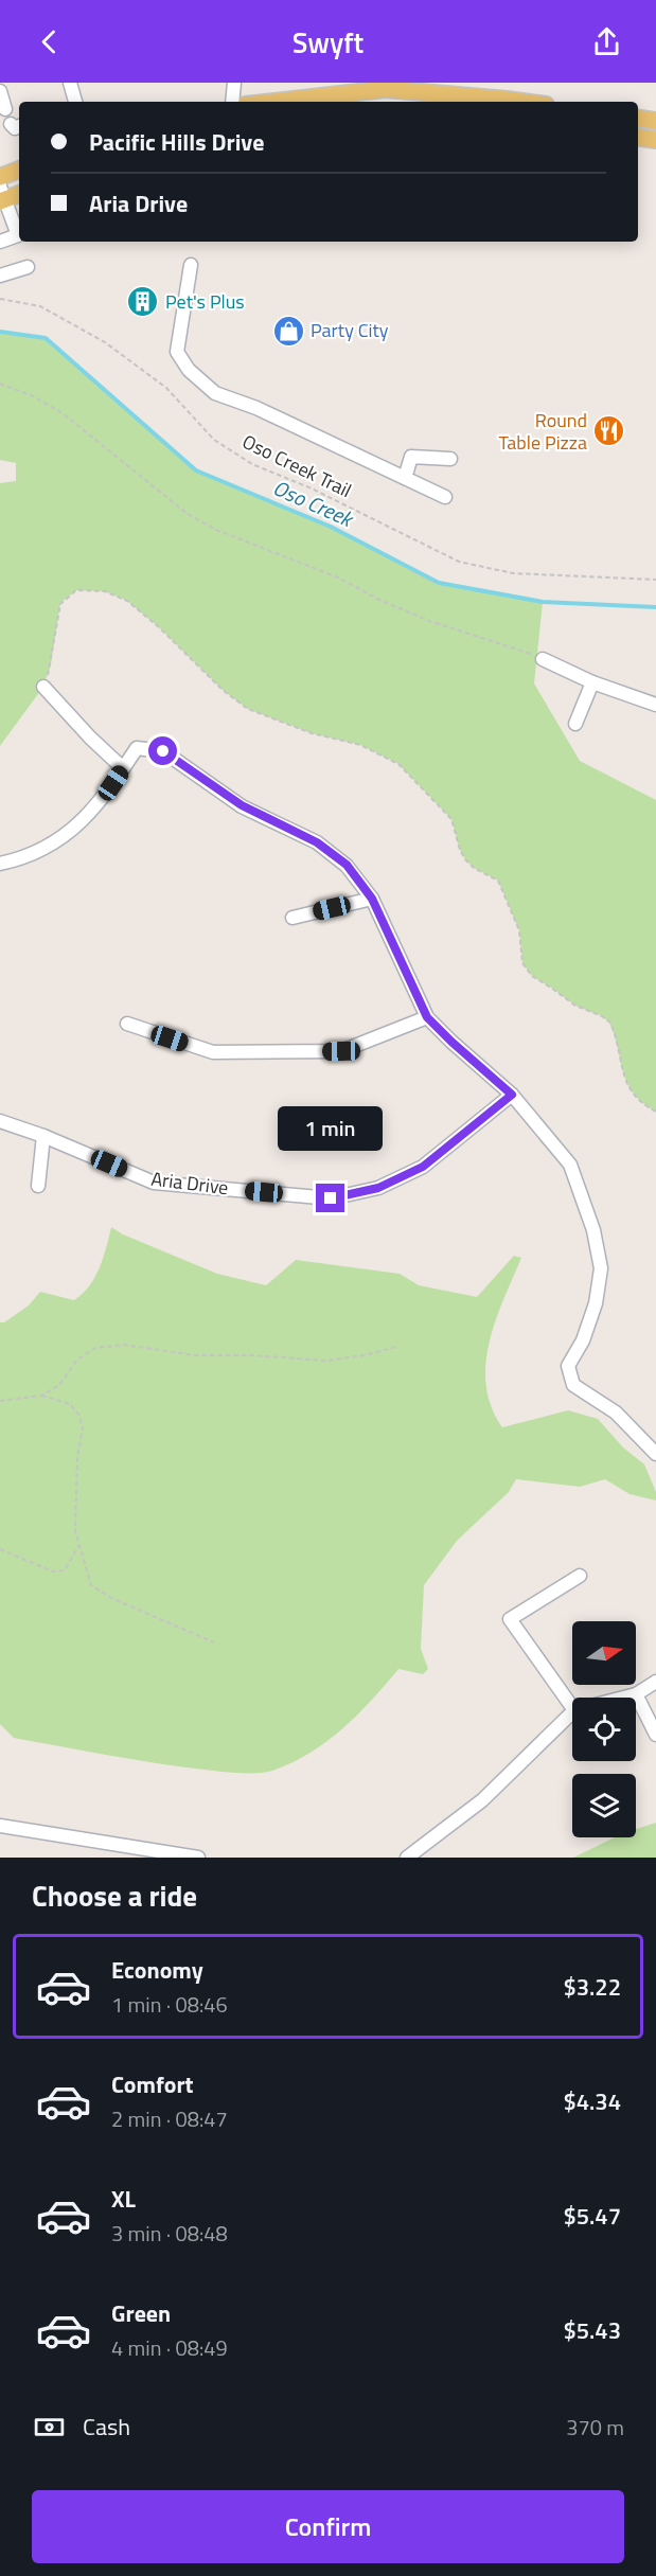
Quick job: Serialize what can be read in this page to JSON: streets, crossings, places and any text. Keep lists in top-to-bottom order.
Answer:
{
  "streets": {
    "street": ["Aria Drive"],
    "path": ["Oso Creek Trail"]
  },
  "water": ["Oso Creek"],
  "places": {
    "building": ["Pet's Plus"],
    "shop": ["Party City"],
    "restaurant": ["Round Table Pizza"]
  },
  "north": "right",
  "page": {
    "header": "Swyft",
    "banner": ["Pacific Hills Drive", "Aria Drive"],
    "bubble": "1 min",
    "heading": "Choose a ride",
    "list": [
      {
        "name": "Economy",
        "note": "1 min · 08:46",
        "value": "$3.22"
      },
      {
        "name": "Comfort",
        "note": "2 min · 08:47",
        "value": "$4.34"
      },
      {
        "name": "XL",
        "note": "3 min · 08:48",
        "value": "$5.47"
      },
      {
        "name": "Green",
        "note": "4 min · 08:49",
        "value": "$5.43"
      }
    ],
    "pay": ["Cash", "370 m"],
    "buttons": "Confirm"
  }
}
